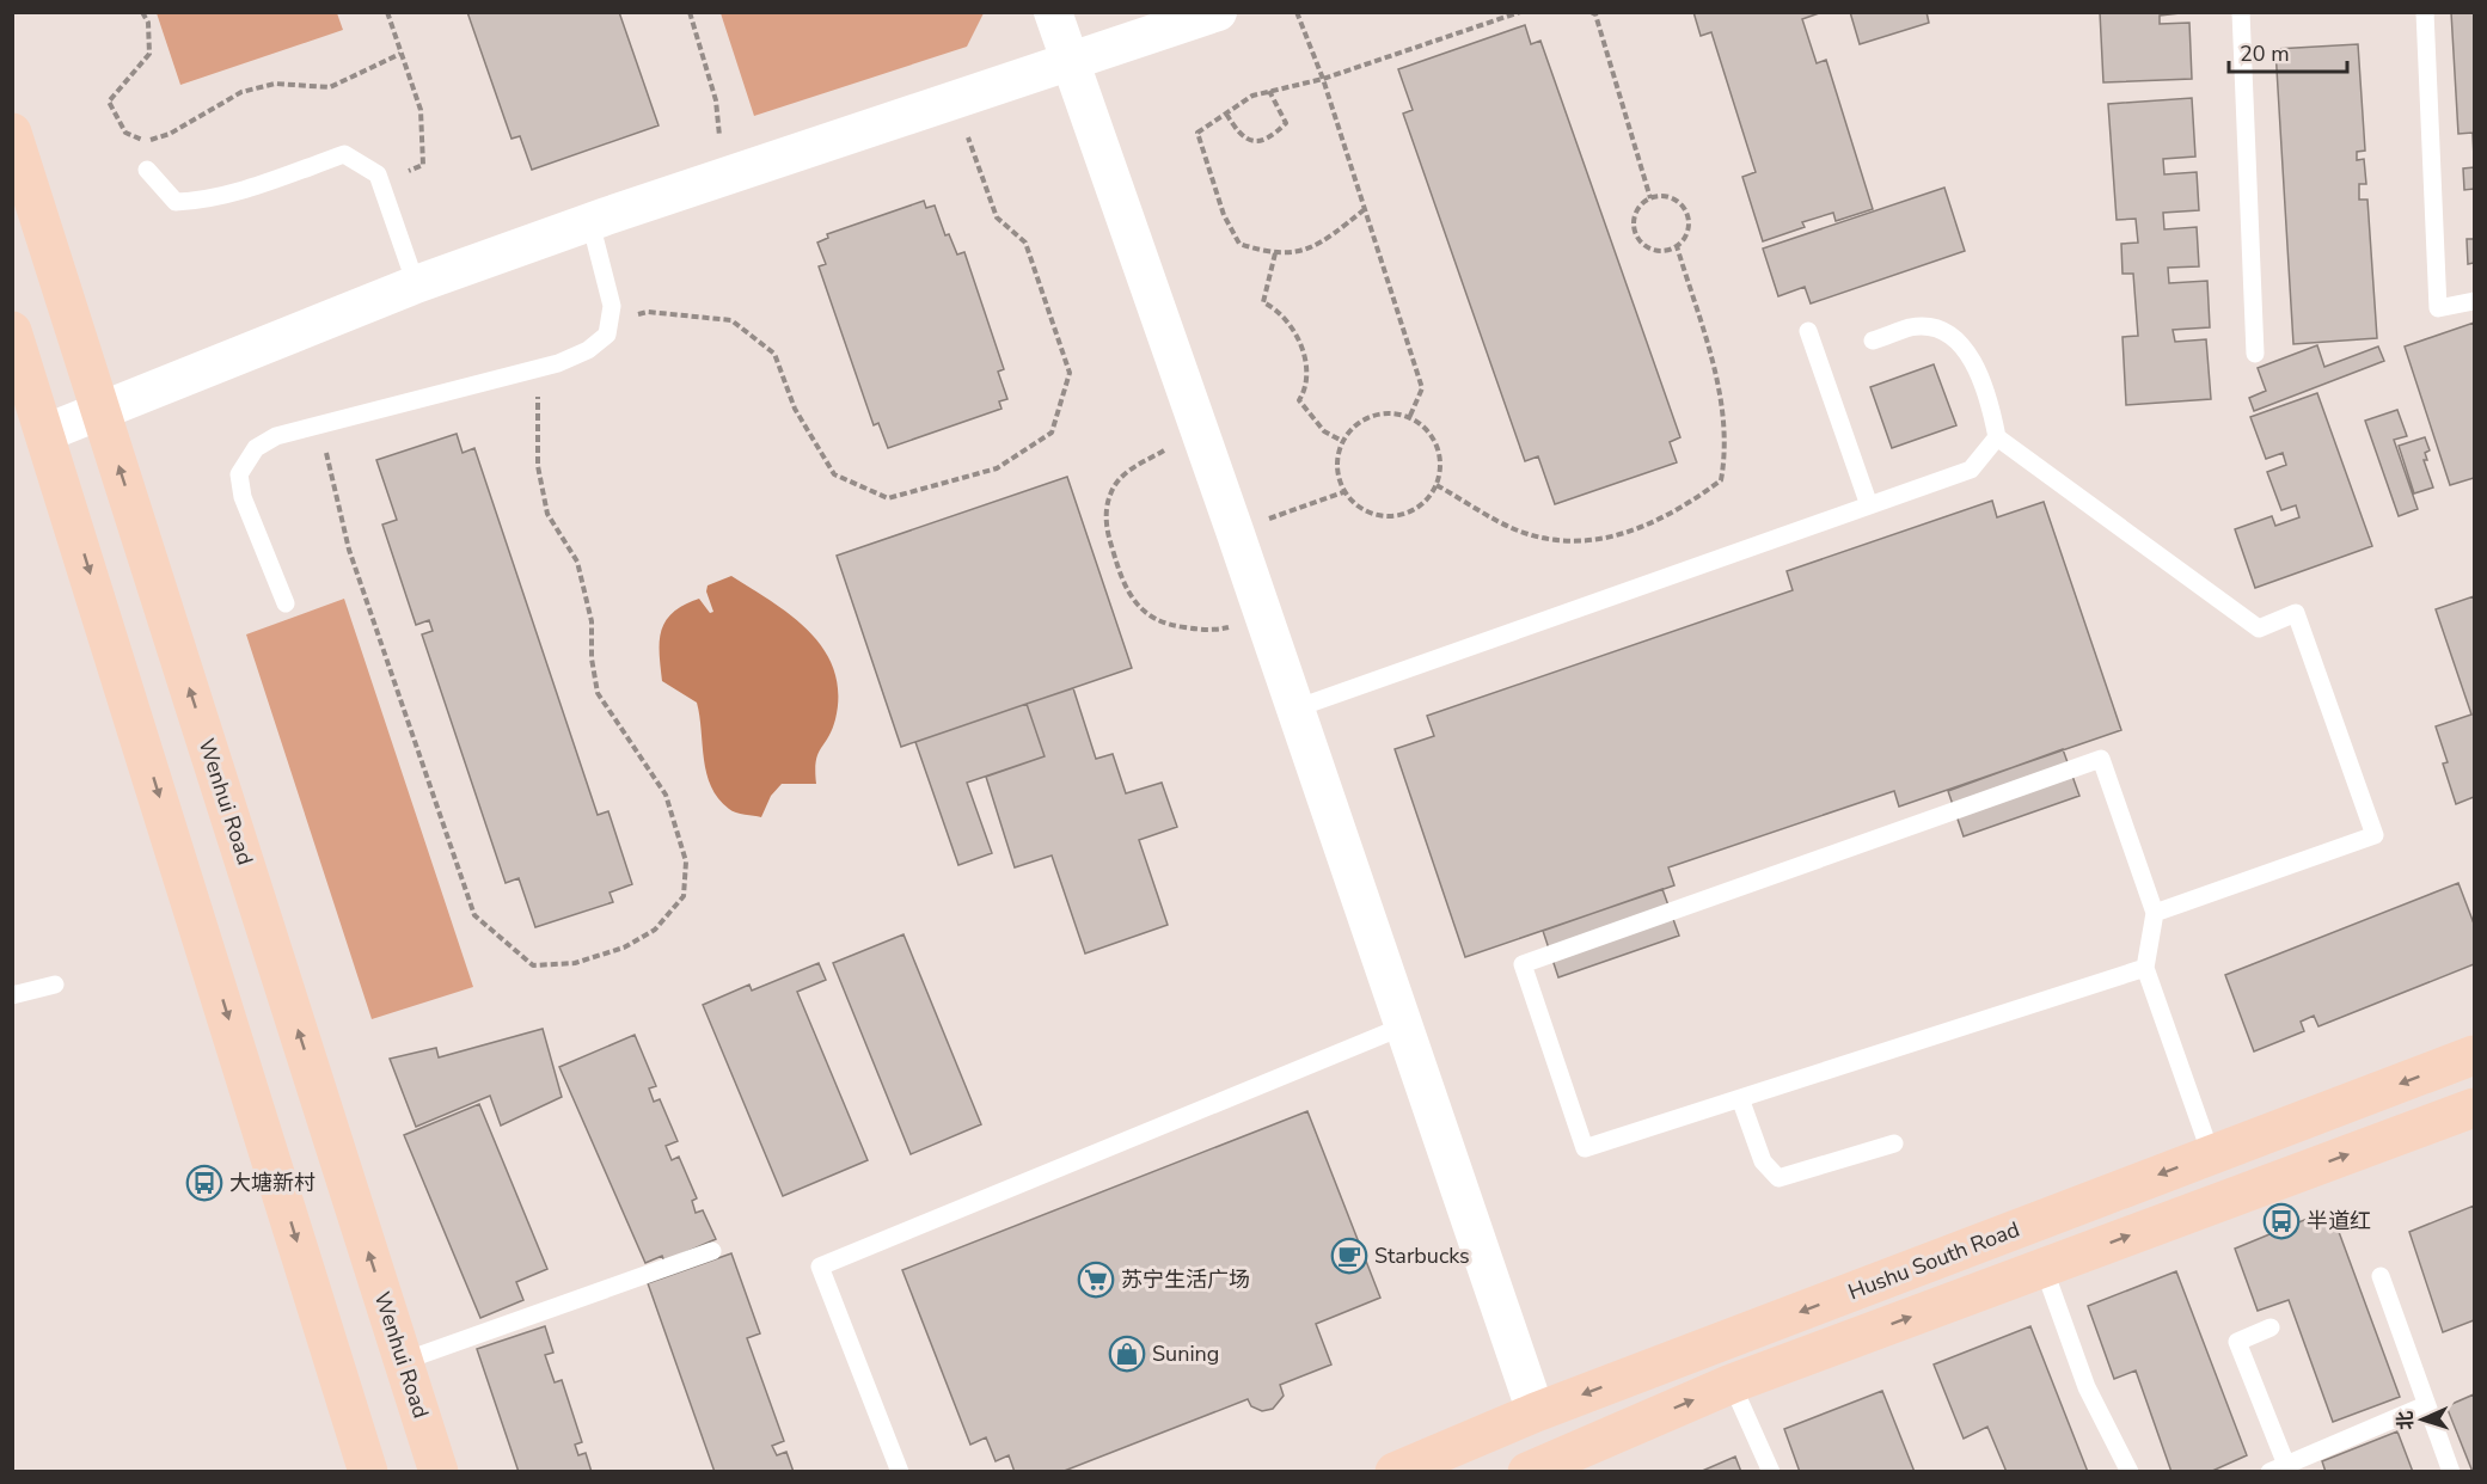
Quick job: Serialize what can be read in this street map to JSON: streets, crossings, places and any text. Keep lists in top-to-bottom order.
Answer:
{
  "streets": {
    "main road": ["Wenhui Road", "Hushu South Road"]
  },
  "places": {
    "bus stop": ["大塘新村", "半道红"],
    "cafe": ["Starbucks"],
    "supermarket": ["苏宁生活广场"],
    "shop": ["Suning"]
  },
  "scale_bar": "20 m",
  "north": "left"
}
